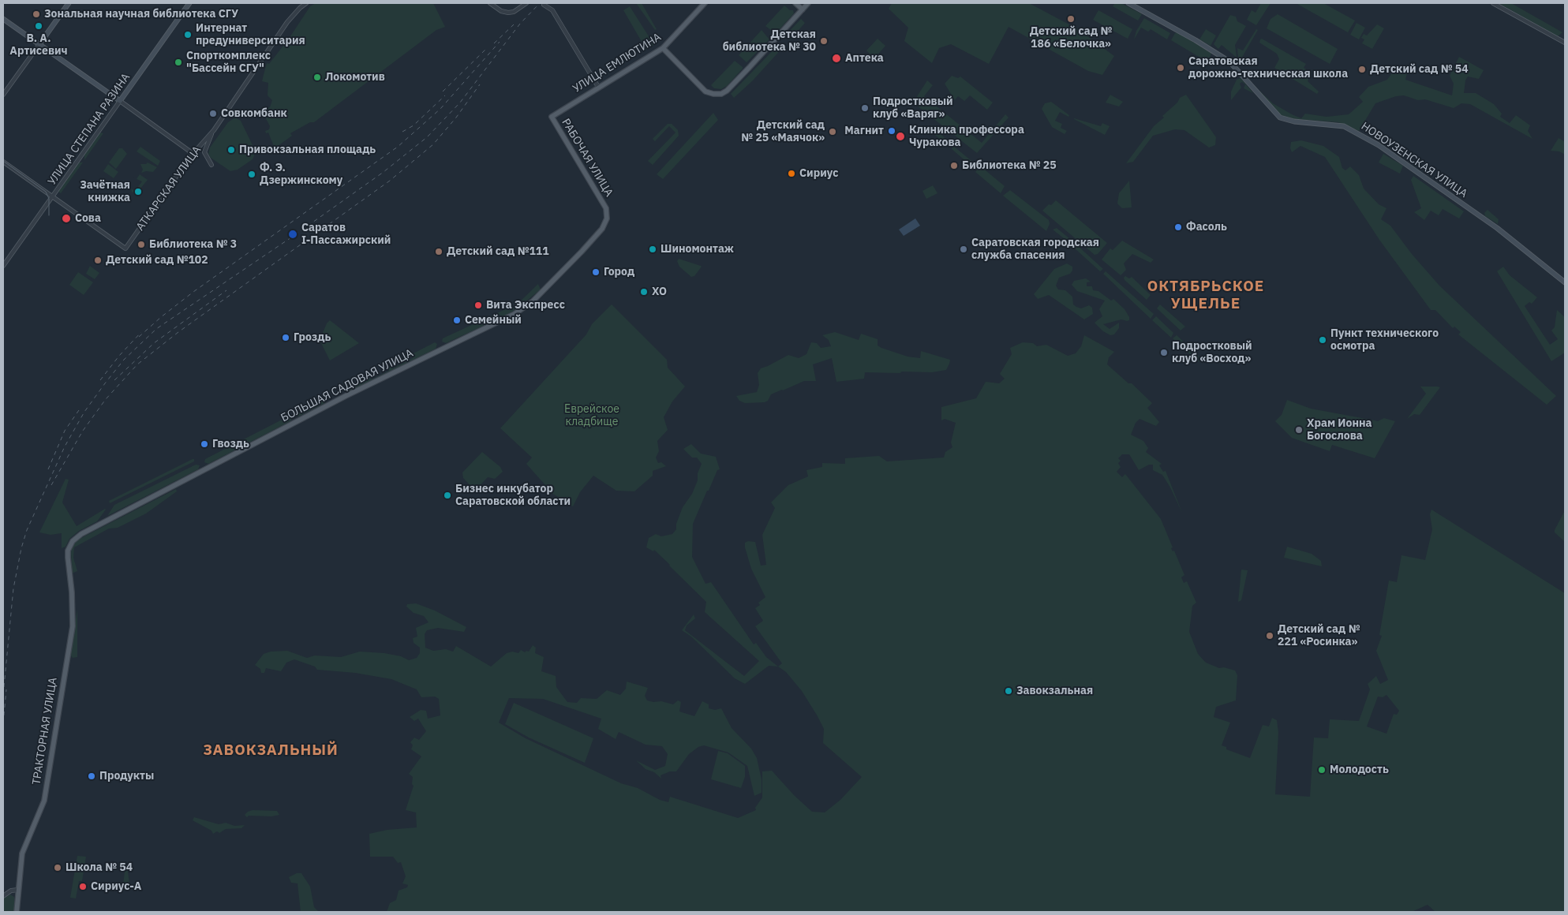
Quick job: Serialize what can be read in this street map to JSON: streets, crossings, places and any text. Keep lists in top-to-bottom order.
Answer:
{
  "streets": {
    "main road": [
      "УЛИЦА ЕМЛЮТИНА",
      "УЛИЦА СТЕПАНА РАЗИНА",
      "РАБОЧАЯ УЛИЦА",
      "НОВОУЗЕНСКАЯ УЛИЦА",
      "БОЛЬШАЯ САДОВАЯ УЛИЦА",
      "ТРАКТОРНАЯ УЛИЦА"
    ],
    "street": ["АТКАРСКАЯ УЛИЦА"]
  },
  "crossings": [
    ["УЛИЦА ЕМЛЮТИНА", "РАБОЧАЯ УЛИЦА"],
    ["УЛИЦА СТЕПАНА РАЗИНА", "АТКАРСКАЯ УЛИЦА"],
    ["РАБОЧАЯ УЛИЦА", "БОЛЬШАЯ САДОВАЯ УЛИЦА"],
    ["БОЛЬШАЯ САДОВАЯ УЛИЦА", "ТРАКТОРНАЯ УЛИЦА"]
  ],
  "districts": ["ОКТЯБРЬСКОЕ УЩЕЛЬЕ", "ЗАВОКЗАЛЬНЫЙ"],
  "parks": ["Еврейское кладбище"],
  "places": [
    "Зональная научная библиотека СГУ",
    "Детский сад № 186 «Белочка»",
    "В. А. Артисевич",
    "Интернат предуниверситария",
    "Детская библиотека № 30",
    "Аптека",
    "Спорткомплекс \"Бассейн СГУ\"",
    "Саратовская дорожно-техническая школа",
    "Детский сад № 54",
    "Локомотив",
    "Подростковый клуб «Варяг»",
    "Совкомбанк",
    "Магнит",
    "Детский сад № 25 «Маячок»",
    "Клиника профессора Чуракова",
    "Привокзальная площадь",
    "Библиотека № 25",
    "Сириус",
    "Ф. Э. Дзержинскому",
    "Зачётная книжка",
    "Сова",
    "Фасоль",
    "Саратов I-Пассажирский",
    "Библиотека № 3",
    "Шиномонтаж",
    "Саратовская городская служба спасения",
    "Детский сад №111",
    "Детский сад №102",
    "Город",
    "ХО",
    "Вита Экспресс",
    "Семейный",
    "Гроздь",
    "Пункт технического осмотра",
    "Подростковый клуб «Восход»",
    "Храм Ионна Богослова",
    "Гвоздь",
    "Бизнес инкубатор Саратовской области",
    "Детский сад № 221 «Росинка»",
    "Завокзальная",
    "Молодость",
    "Продукты",
    "Школа № 54",
    "Сириус-А"
  ]
}
